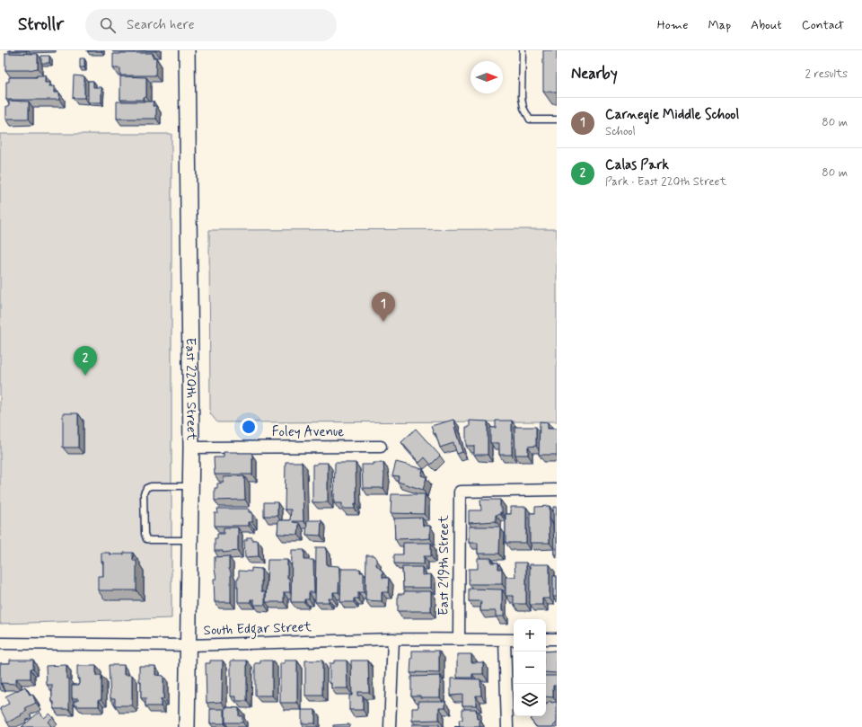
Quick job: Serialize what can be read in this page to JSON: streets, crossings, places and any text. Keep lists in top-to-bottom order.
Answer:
{
  "streets": {
    "street": [
      "East 220th Street",
      "Foley Avenue",
      "East 219th Street",
      "South Edgar Street"
    ]
  },
  "crossings": [
    ["East 220th Street", "Foley Avenue"],
    ["East 220th Street", "South Edgar Street"],
    ["East 219th Street", "South Edgar Street"]
  ],
  "north": "right",
  "page": {
    "header": "Strollr",
    "search": "Search here",
    "nav": [
      "Home",
      "Map",
      "About",
      "Contact"
    ],
    "heading": ["Nearby", "2 results"],
    "list": [
      {
        "mark": "1",
        "name": "Carnegie Middle School",
        "note": "School",
        "value": "80 m"
      },
      {
        "mark": "2",
        "name": "Calas Park",
        "note": "Park · East 220th Street",
        "value": "80 m"
      }
    ],
    "pins": ["1", "2"],
    "map_buttons": ["+", "−"]
  }
}
